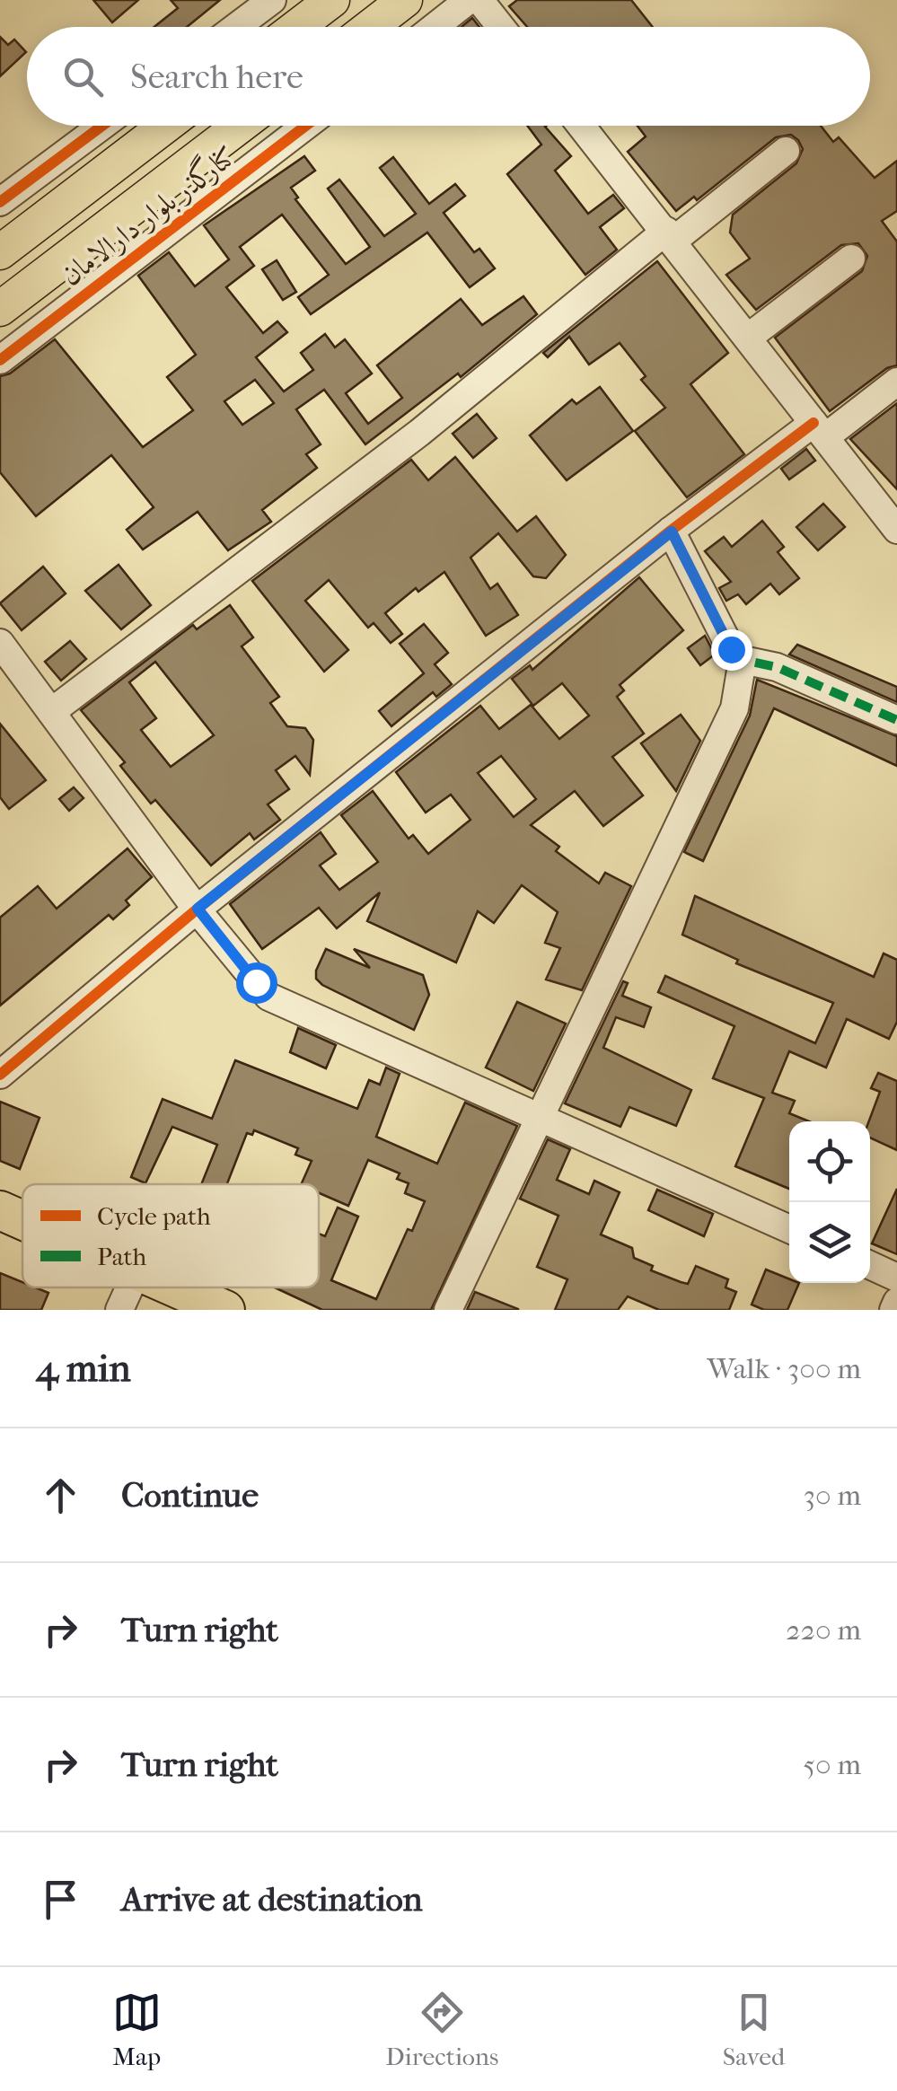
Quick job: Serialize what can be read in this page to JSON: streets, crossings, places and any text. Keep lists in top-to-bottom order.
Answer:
{
  "streets": {
    "street": ["کنارگذر بلوار دارالامان"]
  },
  "legend": ["Cycle path", "Path"],
  "page": {
    "search": "Search here",
    "heading": ["4 min", "Walk · 300 m"],
    "list": [
      ["Continue", "30 m"],
      ["Turn right", "220 m"],
      ["Turn right", "50 m"],
      "Arrive at destination"
    ],
    "nav": ["Map", "Directions", "Saved"]
  }
}
